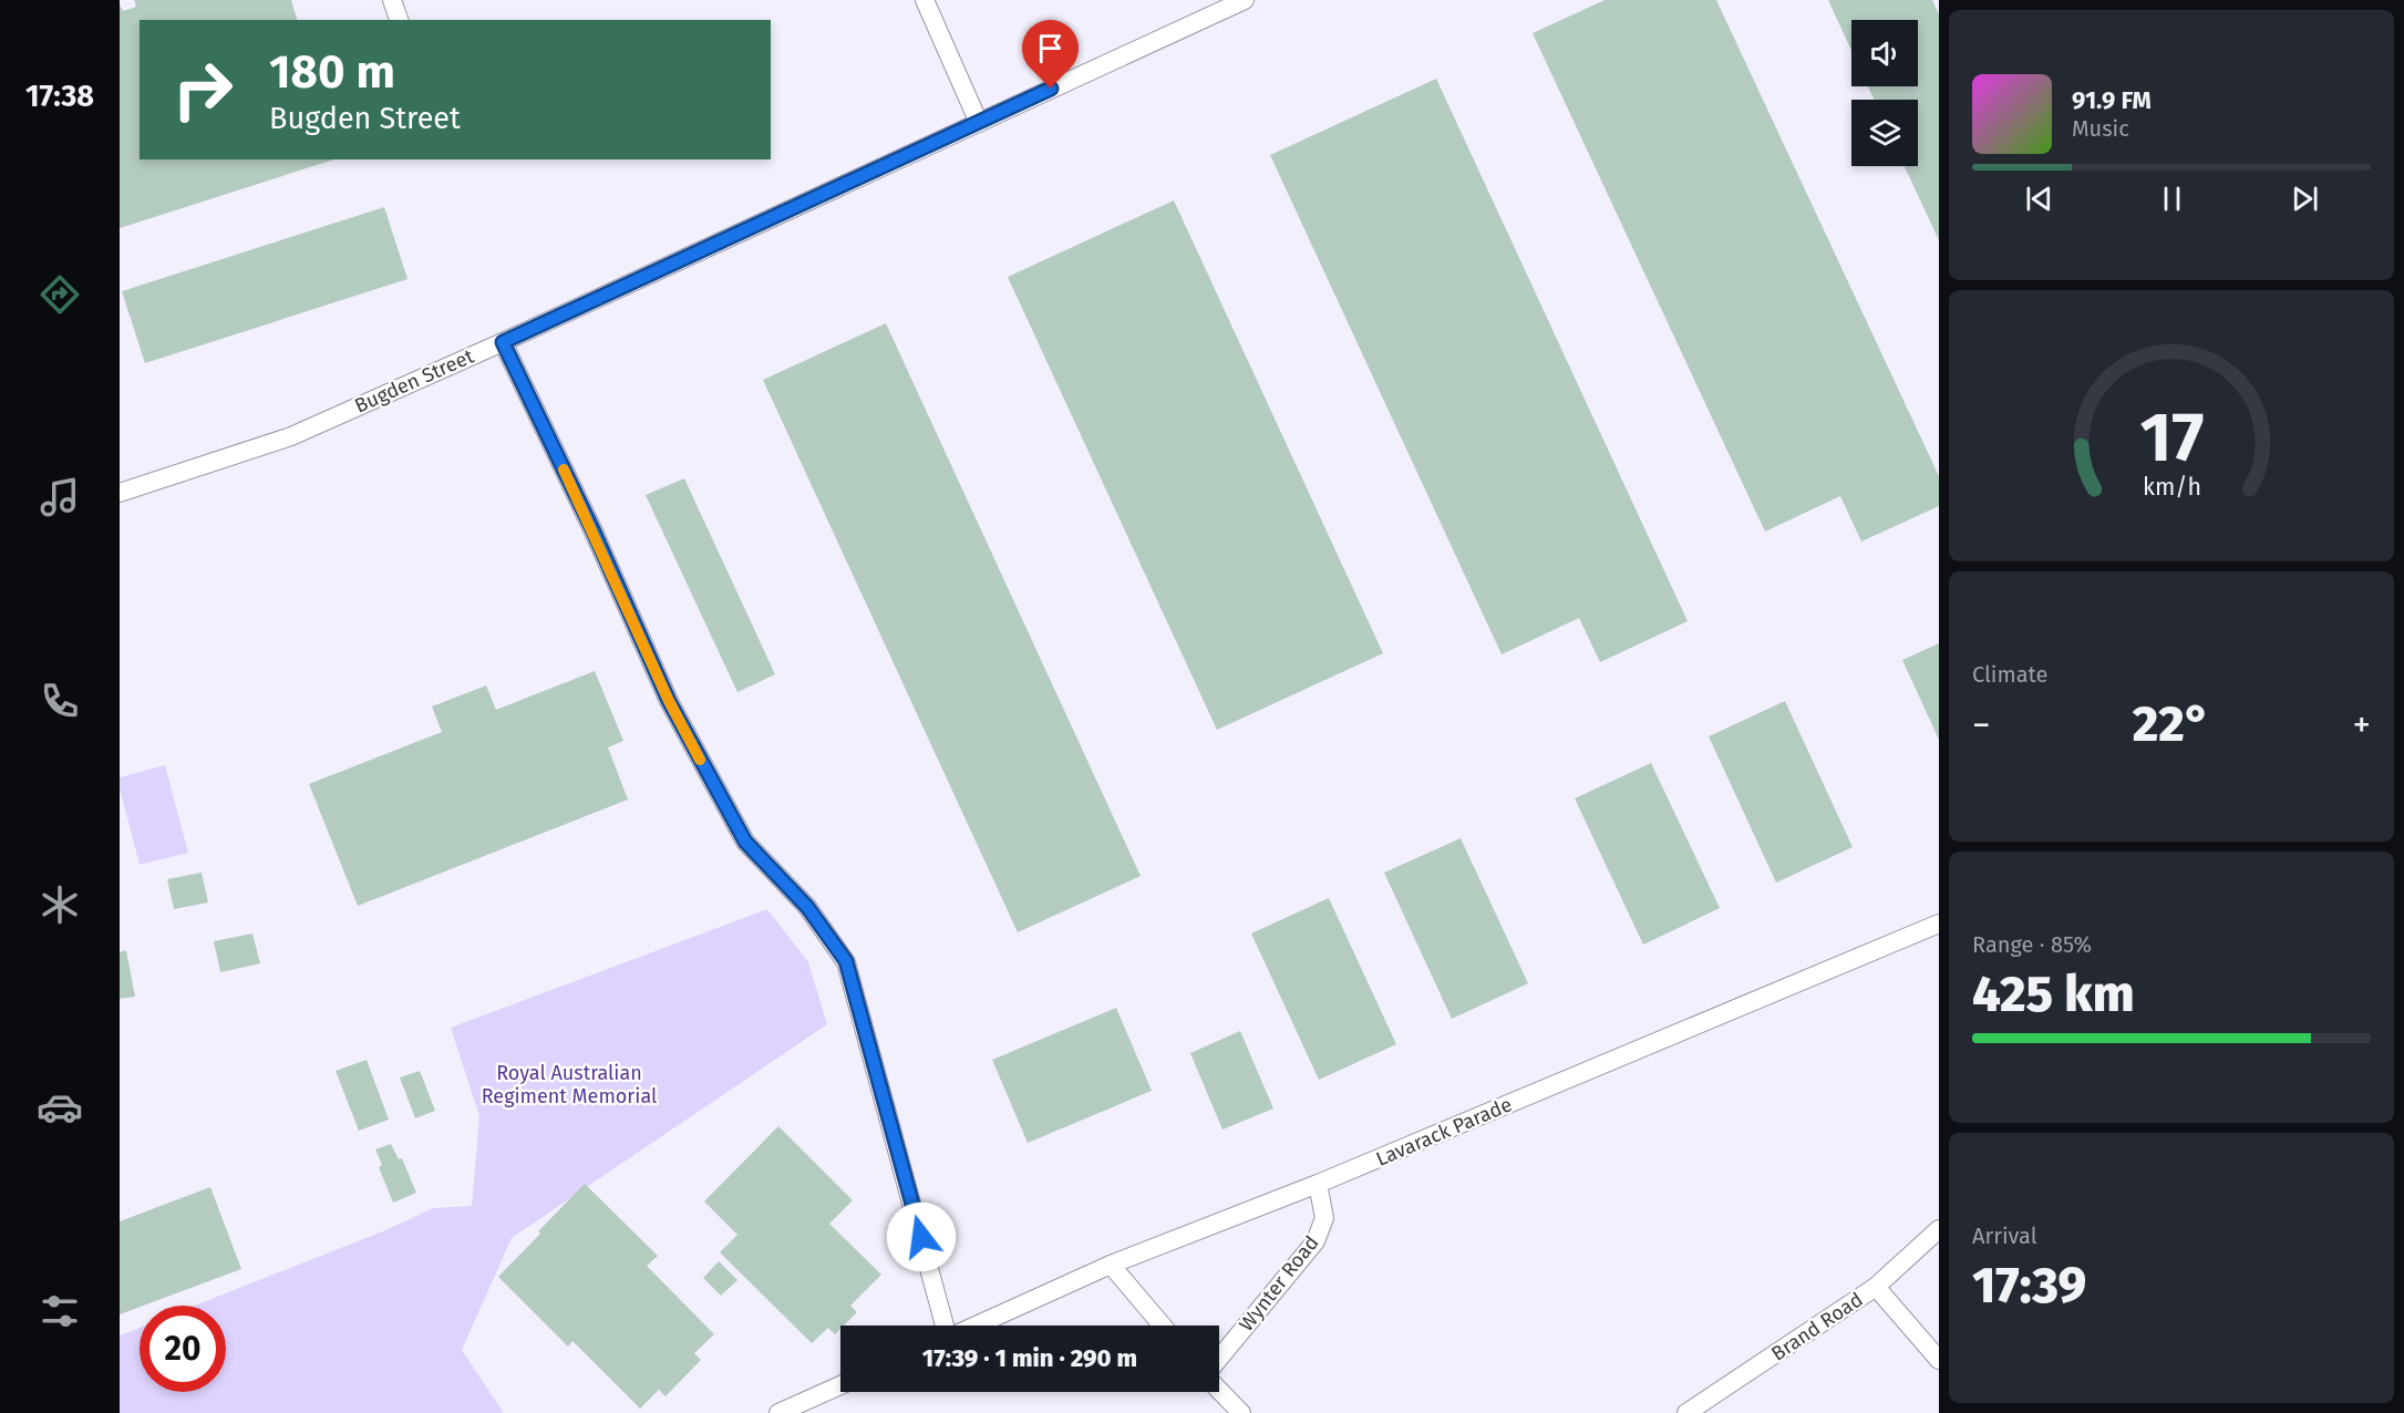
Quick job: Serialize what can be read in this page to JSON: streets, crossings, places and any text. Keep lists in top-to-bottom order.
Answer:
{
  "streets": {
    "lane": [
      "Bugden Street",
      "Lavarack Parade",
      "Wynter Road",
      "Brand Road"
    ]
  },
  "crossings": [
    ["Lavarack Parade", "Wynter Road"]
  ],
  "parks": ["Royal Australian Regiment Memorial"],
  "page": {
    "tabs": "17:38",
    "turn": ["180 m", "Bugden Street"],
    "song": ["91.9 FM", "Music"],
    "tile": [
      "Climate",
      ["Range · 85%", "425 km"],
      ["Arrival", "17:39"]
    ],
    "heat": ["−", "22°", "+"],
    "limit": "20",
    "trip": "17:39 · 1 min · 290 m",
    "gauge": ["17", "km/h"]
  }
}
